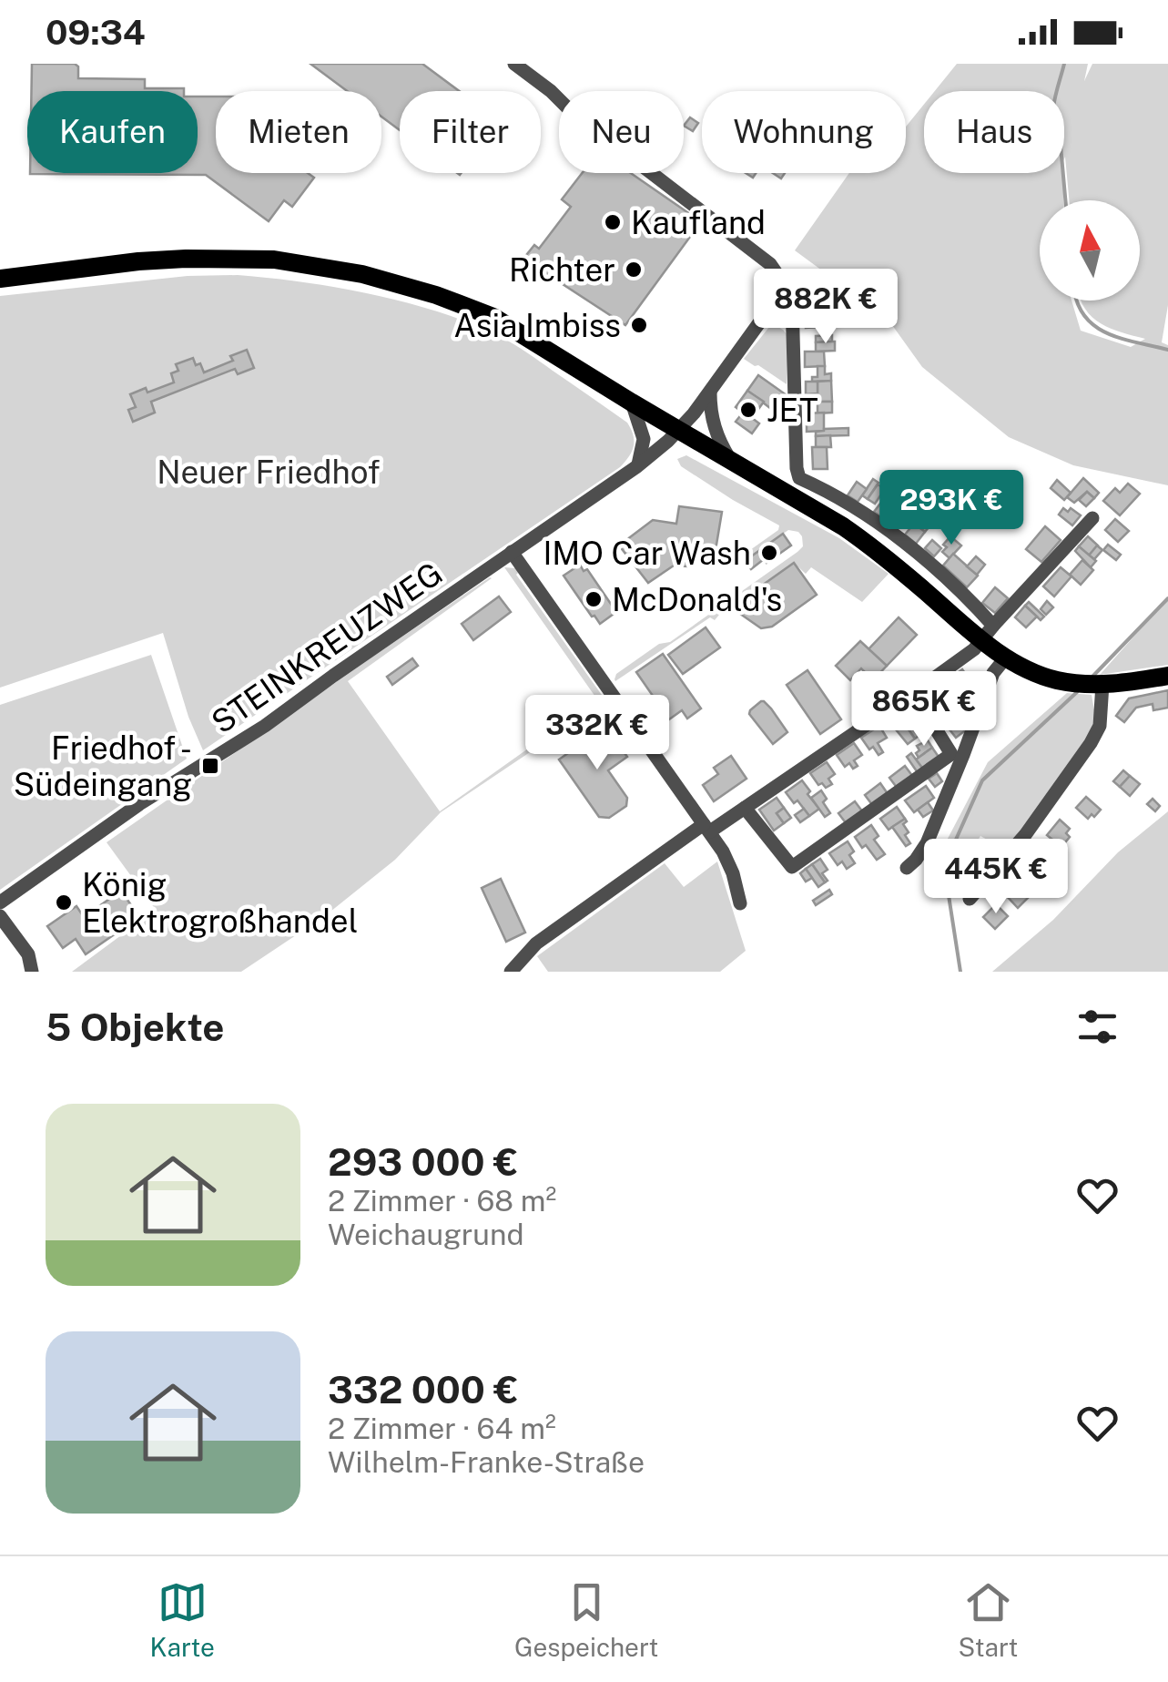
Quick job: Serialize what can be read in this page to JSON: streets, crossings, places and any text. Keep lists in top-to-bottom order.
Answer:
{
  "streets": {
    "street": ["STEINKREUZWEG"]
  },
  "parks": ["Neuer Friedhof"],
  "places": {
    "other": [
      "Kaufland",
      "Richter",
      "Asia Imbiss",
      "JET",
      "IMO Car Wash",
      "McDonald's",
      "König Elektrogroßhandel"
    ],
    "transit": ["Friedhof - Südeingang"]
  },
  "north": "top",
  "page": {
    "status": "09:34",
    "chip": [
      "Kaufen",
      "Mieten",
      "Filter",
      "Neu",
      "Wohnung",
      "Haus"
    ],
    "price": [
      "882K €",
      "293K €",
      "865K €",
      "332K €",
      "445K €"
    ],
    "heading": "5 Objekte",
    "list": [
      {
        "name": "293 000 €",
        "note": "2 Zimmer · 68 m² · Weichaugrund"
      },
      {
        "name": "332 000 €",
        "note": "2 Zimmer · 64 m² · Wilhelm-Franke-Straße"
      }
    ],
    "tabs": ["Karte", "Gespeichert", "Start"]
  }
}
